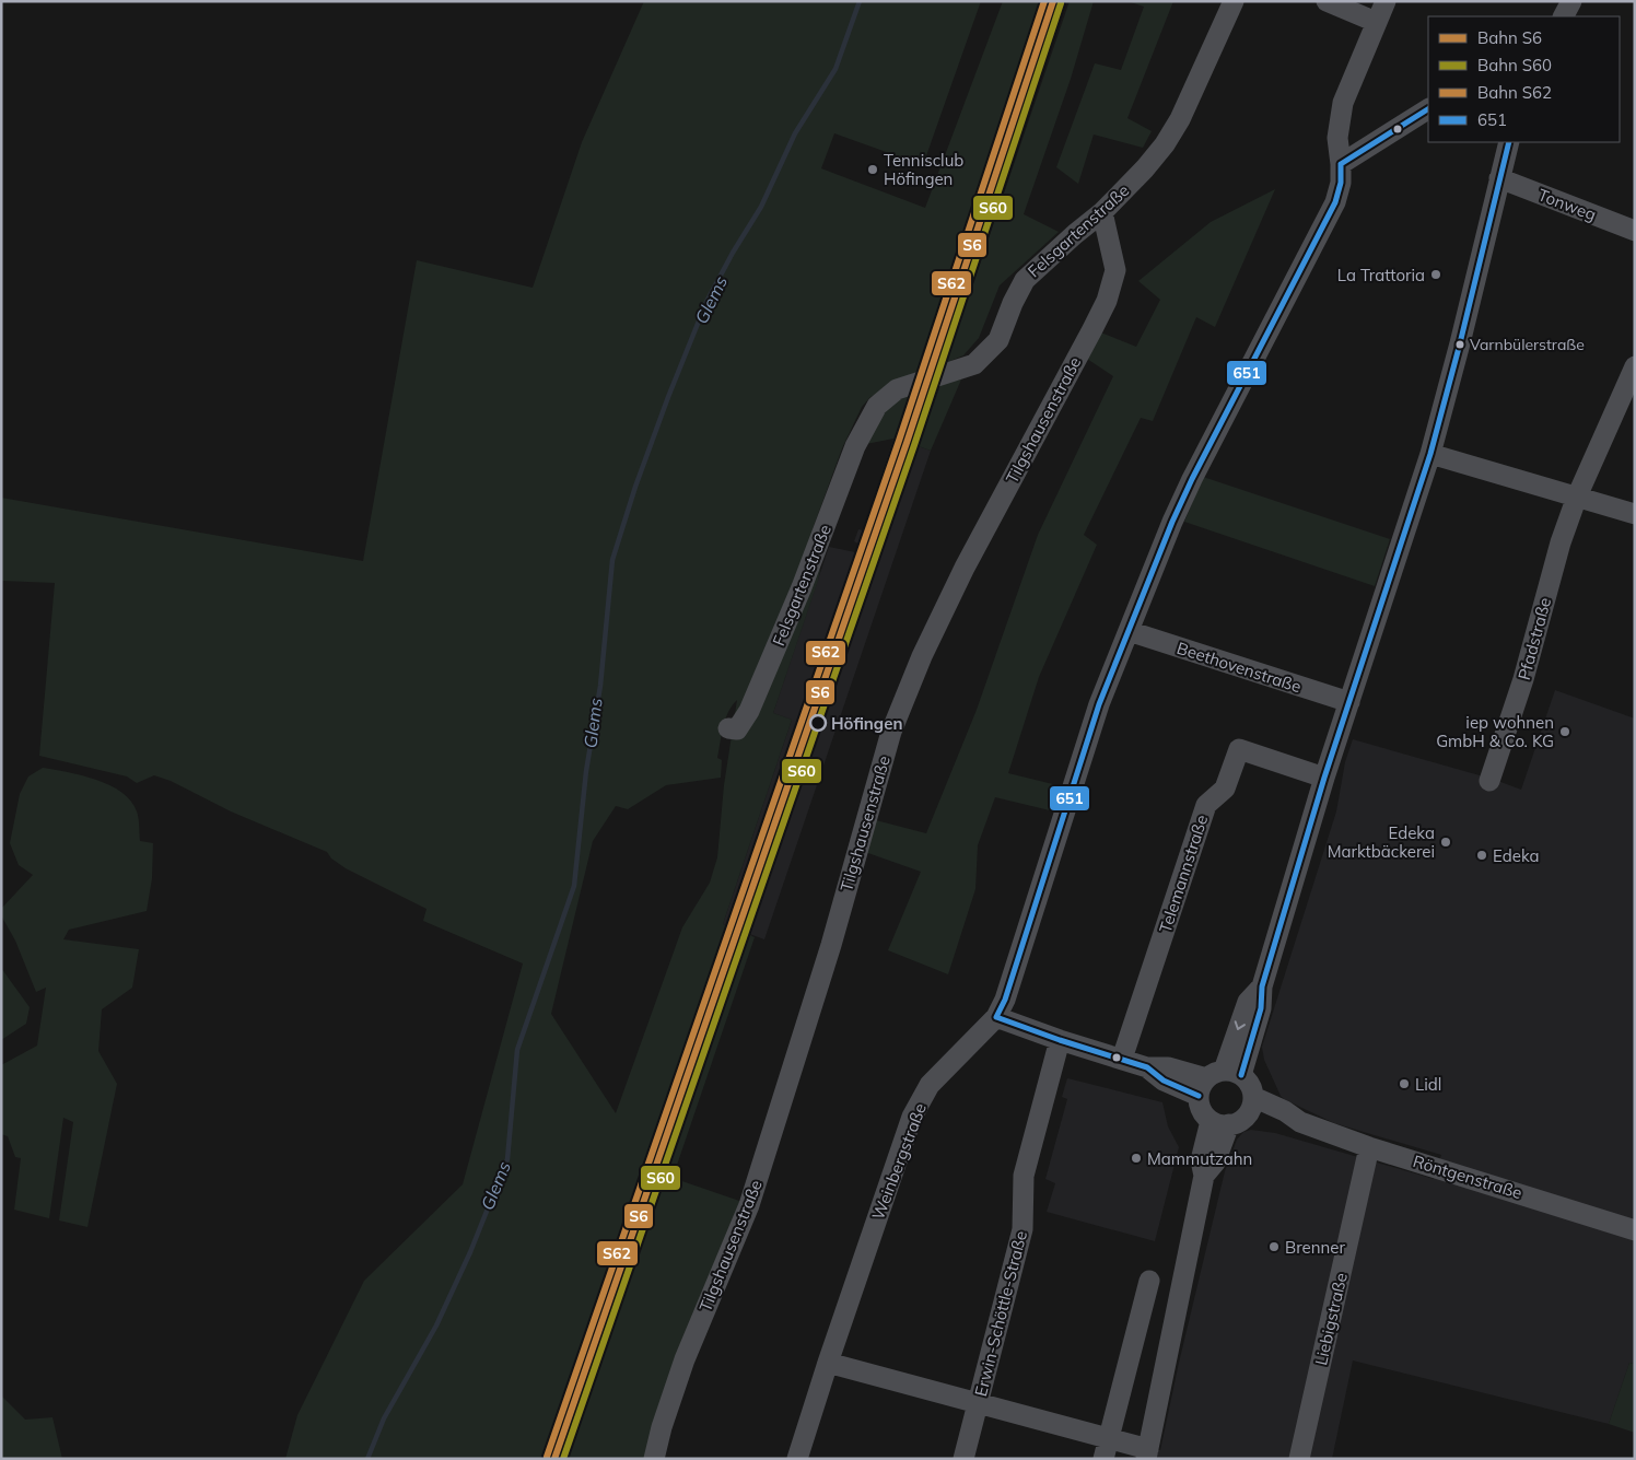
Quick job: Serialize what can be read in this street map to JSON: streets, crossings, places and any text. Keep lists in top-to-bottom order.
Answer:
{
  "streets": {
    "street": [
      "Tonweg",
      "Felsgartenstraße",
      "Tilgshausenstraße",
      "Pfadstraße",
      "Beethovenstraße",
      "Telemannstraße",
      "Weinbergstraße",
      "Röntgenstraße",
      "Erwin-Schöttle-Straße",
      "Liebigstraße"
    ]
  },
  "crossings": [
    ["Felsgartenstraße", "Tilgshausenstraße"],
    ["Beethovenstraße", "Weinbergstraße"],
    ["Röntgenstraße", "Liebigstraße"]
  ],
  "water": ["Glems"],
  "places": [
    "Tennisclub Höfingen",
    "La Trattoria",
    "Varnbülerstraße",
    "Höfingen",
    "iep wohnen GmbH & Co. KG",
    "Edeka Marktbäckerei",
    "Edeka",
    "Lidl",
    "Mammutzahn",
    "Brenner"
  ],
  "lines": [
    "rail line S6",
    "rail line S62",
    "rail line S60",
    "transit line 651"
  ],
  "legend": [
    "Bahn S6",
    "Bahn S60",
    "Bahn S62",
    "651"
  ]
}
